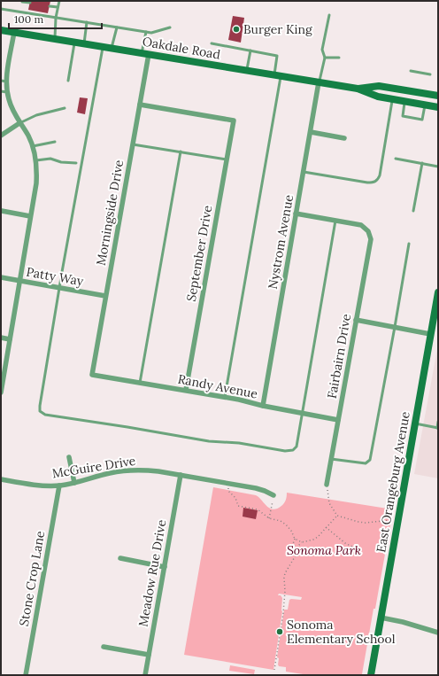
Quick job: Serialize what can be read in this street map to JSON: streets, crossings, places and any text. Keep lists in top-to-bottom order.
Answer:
{
  "streets": {
    "main road": ["Oakdale Road", "East Orangeburg Avenue"],
    "street": [
      "Morningside Drive",
      "Nystrom Avenue",
      "September Drive",
      "Patty Way",
      "Fairbairn Drive",
      "Randy Avenue",
      "McGuire Drive",
      "Meadow Rue Drive",
      "Stone Crop Lane"
    ]
  },
  "crossings": [
    ["Oakdale Road", "Morningside Drive"],
    ["Oakdale Road", "Nystrom Avenue"],
    ["Morningside Drive", "September Drive"],
    ["Morningside Drive", "Patty Way"],
    ["Morningside Drive", "Randy Avenue"],
    ["Nystrom Avenue", "Randy Avenue"],
    ["September Drive", "Randy Avenue"],
    ["Fairbairn Drive", "Randy Avenue"],
    ["McGuire Drive", "Meadow Rue Drive"],
    ["McGuire Drive", "Stone Crop Lane"]
  ],
  "parks": ["Sonoma Park"],
  "places": ["Burger King", "Sonoma Elementary School"],
  "scale_bar": "100 m"
}
